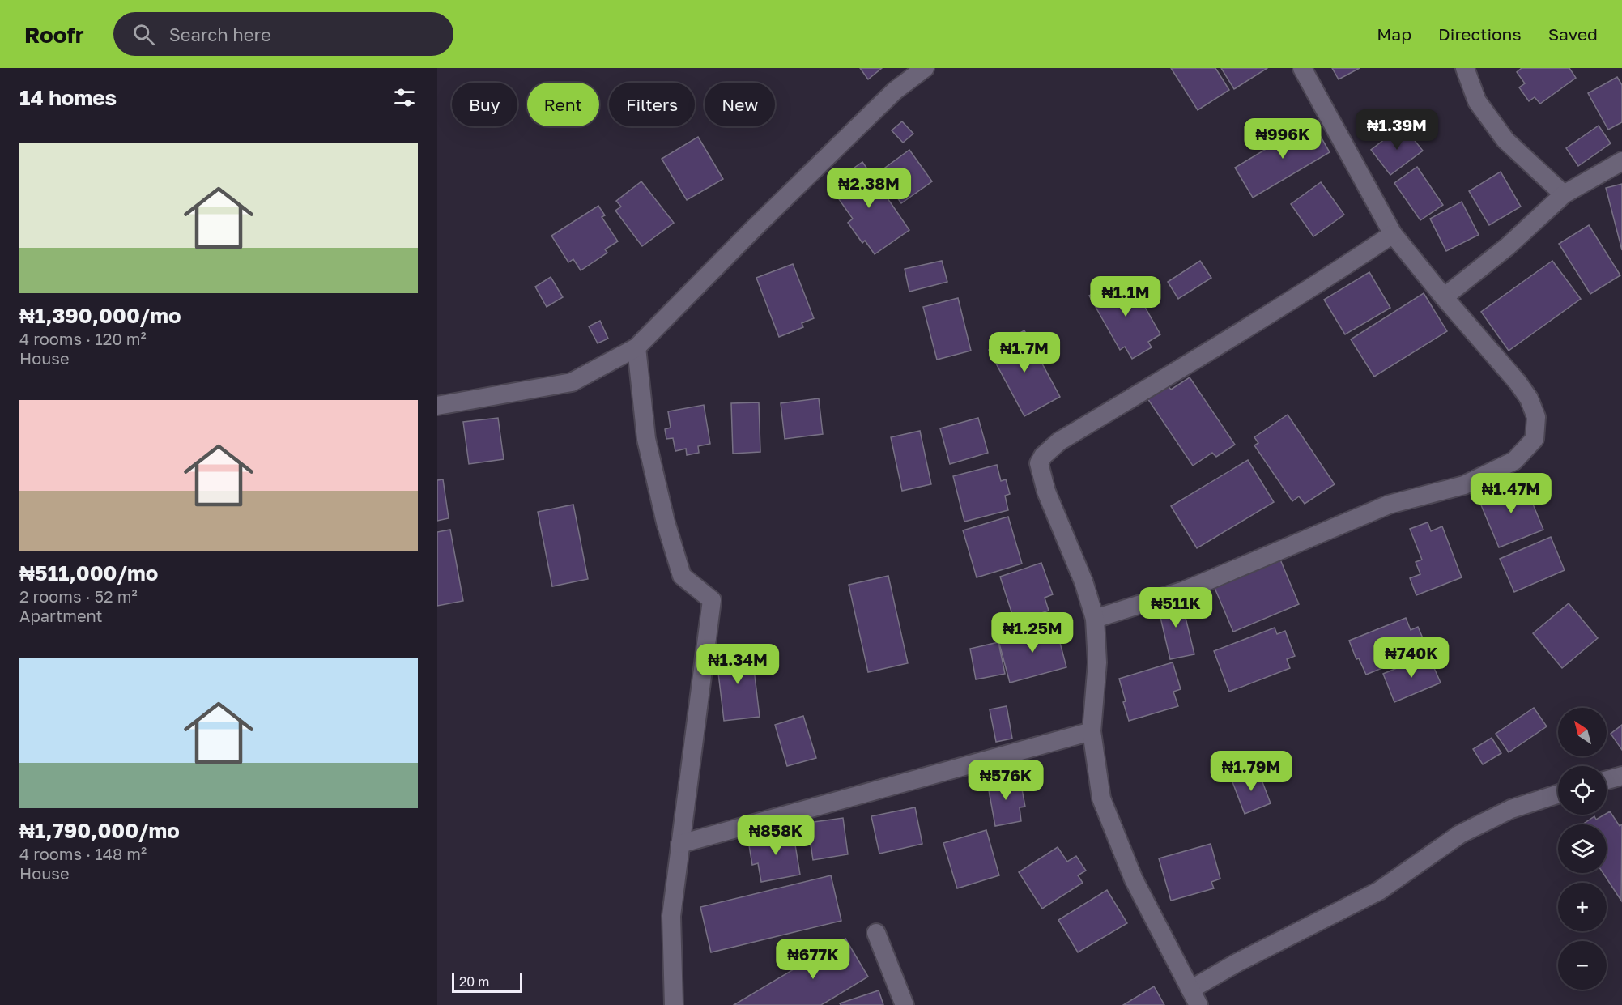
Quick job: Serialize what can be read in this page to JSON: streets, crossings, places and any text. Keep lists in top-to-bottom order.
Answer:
{
  "scale_bar": "20 m",
  "north": "top left",
  "page": {
    "header": "Roofr",
    "search": "Search here",
    "nav": ["Map", "Directions", "Saved"],
    "heading": "14 homes",
    "chip": [
      "Buy",
      "Rent",
      "Filters",
      "New"
    ],
    "price": [
      "₦1.39M",
      "₦996K",
      "₦2.38M",
      "₦1.1M",
      "₦1.7M",
      "₦1.47M",
      "₦511K",
      "₦1.25M",
      "₦740K",
      "₦1.34M",
      "₦1.79M",
      "₦576K",
      "₦858K",
      "₦677K"
    ],
    "list": [
      {
        "name": "₦1,390,000/mo",
        "note": "4 rooms · 120 m² · House"
      },
      {
        "name": "₦511,000/mo",
        "note": "2 rooms · 52 m² · Apartment"
      },
      {
        "name": "₦1,790,000/mo",
        "note": "4 rooms · 148 m² · House"
      }
    ],
    "map_buttons": ["+", "−"],
    "scale": "20 m"
  }
}
